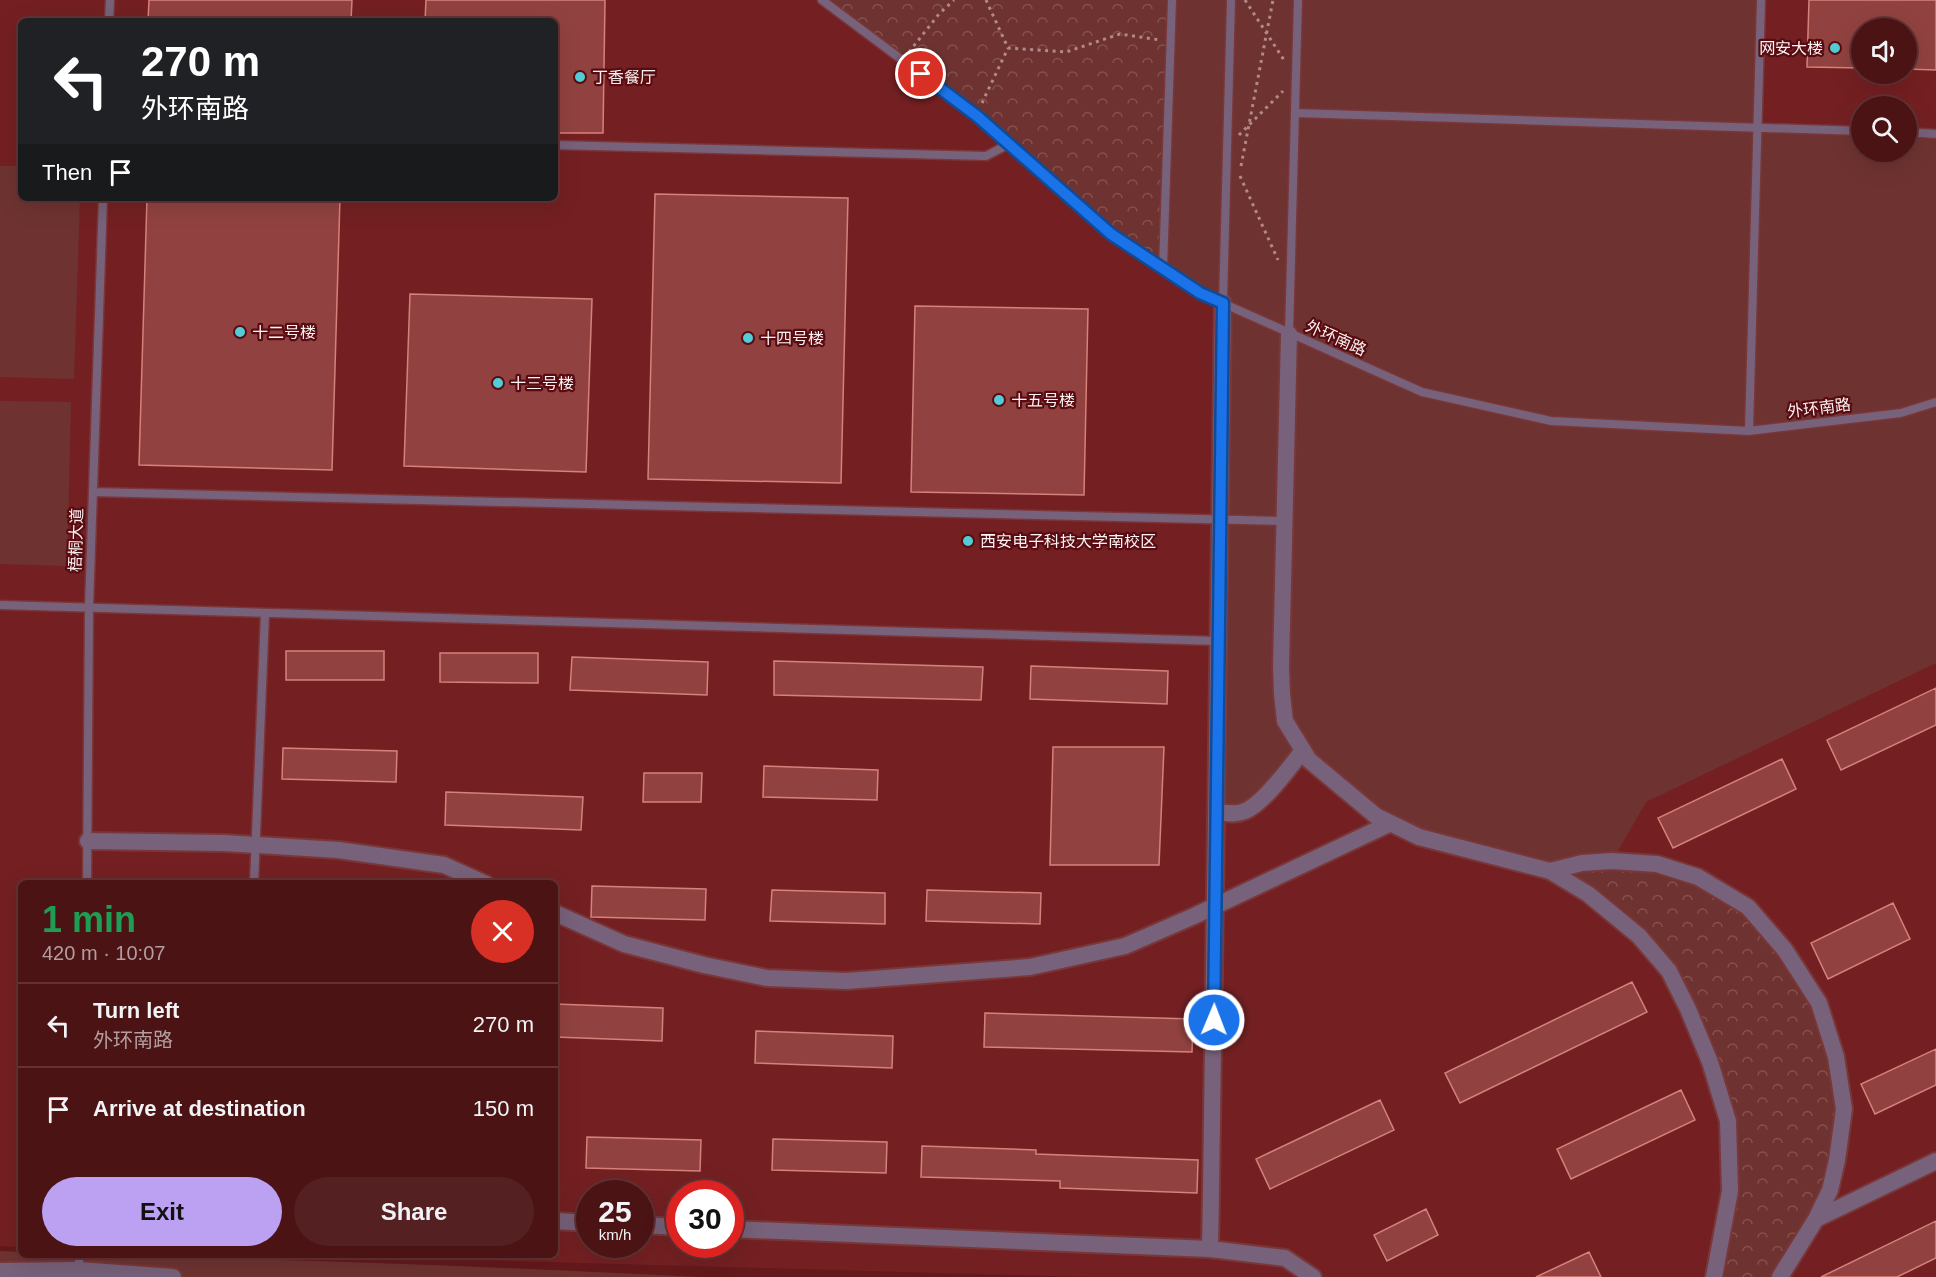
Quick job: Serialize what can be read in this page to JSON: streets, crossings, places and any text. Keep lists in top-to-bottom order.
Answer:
{
  "streets": {
    "lane": ["外环南路", "梧桐大道"]
  },
  "places": [
    "网安大楼",
    "丁香餐厅",
    "十二号楼",
    "十四号楼",
    "十三号楼",
    "十五号楼",
    "西安电子科技大学南校区"
  ],
  "page": {
    "turn": ["270 m", "外环南路"],
    "then": "Then",
    "heading": ["1 min", "420 m · 10:07"],
    "list": [
      {
        "name": "Turn left",
        "note": "外环南路",
        "value": "270 m"
      },
      {
        "name": "Arrive at destination",
        "value": "150 m"
      }
    ],
    "buttons": ["Exit", "Share"],
    "speed": "25 km/h",
    "limit": "30"
  }
}
